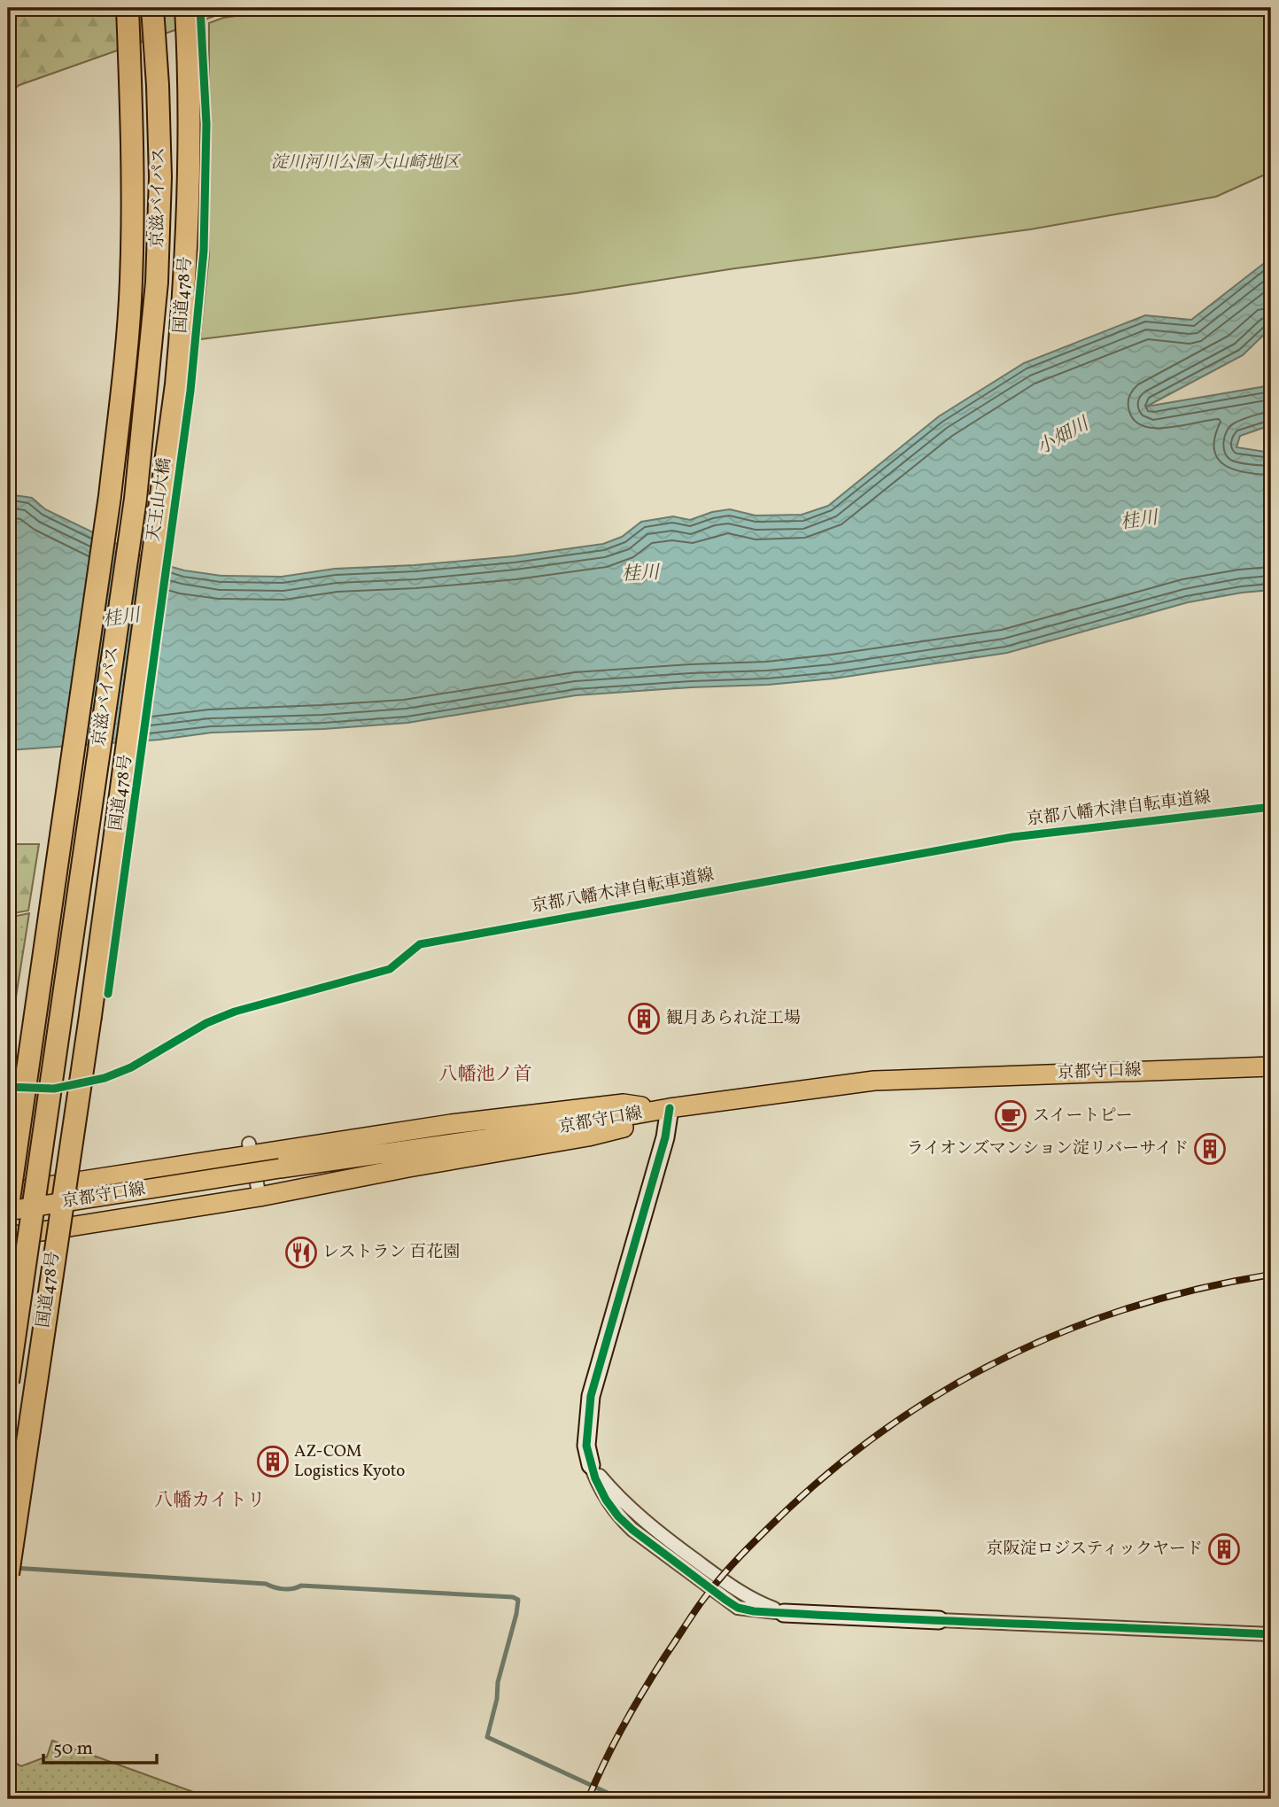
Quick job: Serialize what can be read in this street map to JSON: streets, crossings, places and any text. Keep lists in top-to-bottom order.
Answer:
{
  "streets": {
    "highway": ["京滋バイパス", "国道478号"],
    "main road": ["京都守口線"],
    "cycle path": ["天王山大橋", "京都八幡木津自転車道線"]
  },
  "crossings": [
    ["国道478号", "京都守口線"]
  ],
  "districts": ["八幡池ノ首", "八幡カイトリ"],
  "water": ["小畑川", "桂川"],
  "parks": ["淀川河川公園 大山崎地区"],
  "places": {
    "building": [
      "観月あられ淀工場",
      "ライオンズマンション淀リバーサイド",
      "AZ-COM Logistics Kyoto",
      "京阪淀ロジスティックヤード"
    ],
    "cafe": ["スイートピー"],
    "restaurant": ["レストラン 百花園"]
  },
  "scale_bar": "50 m"
}
